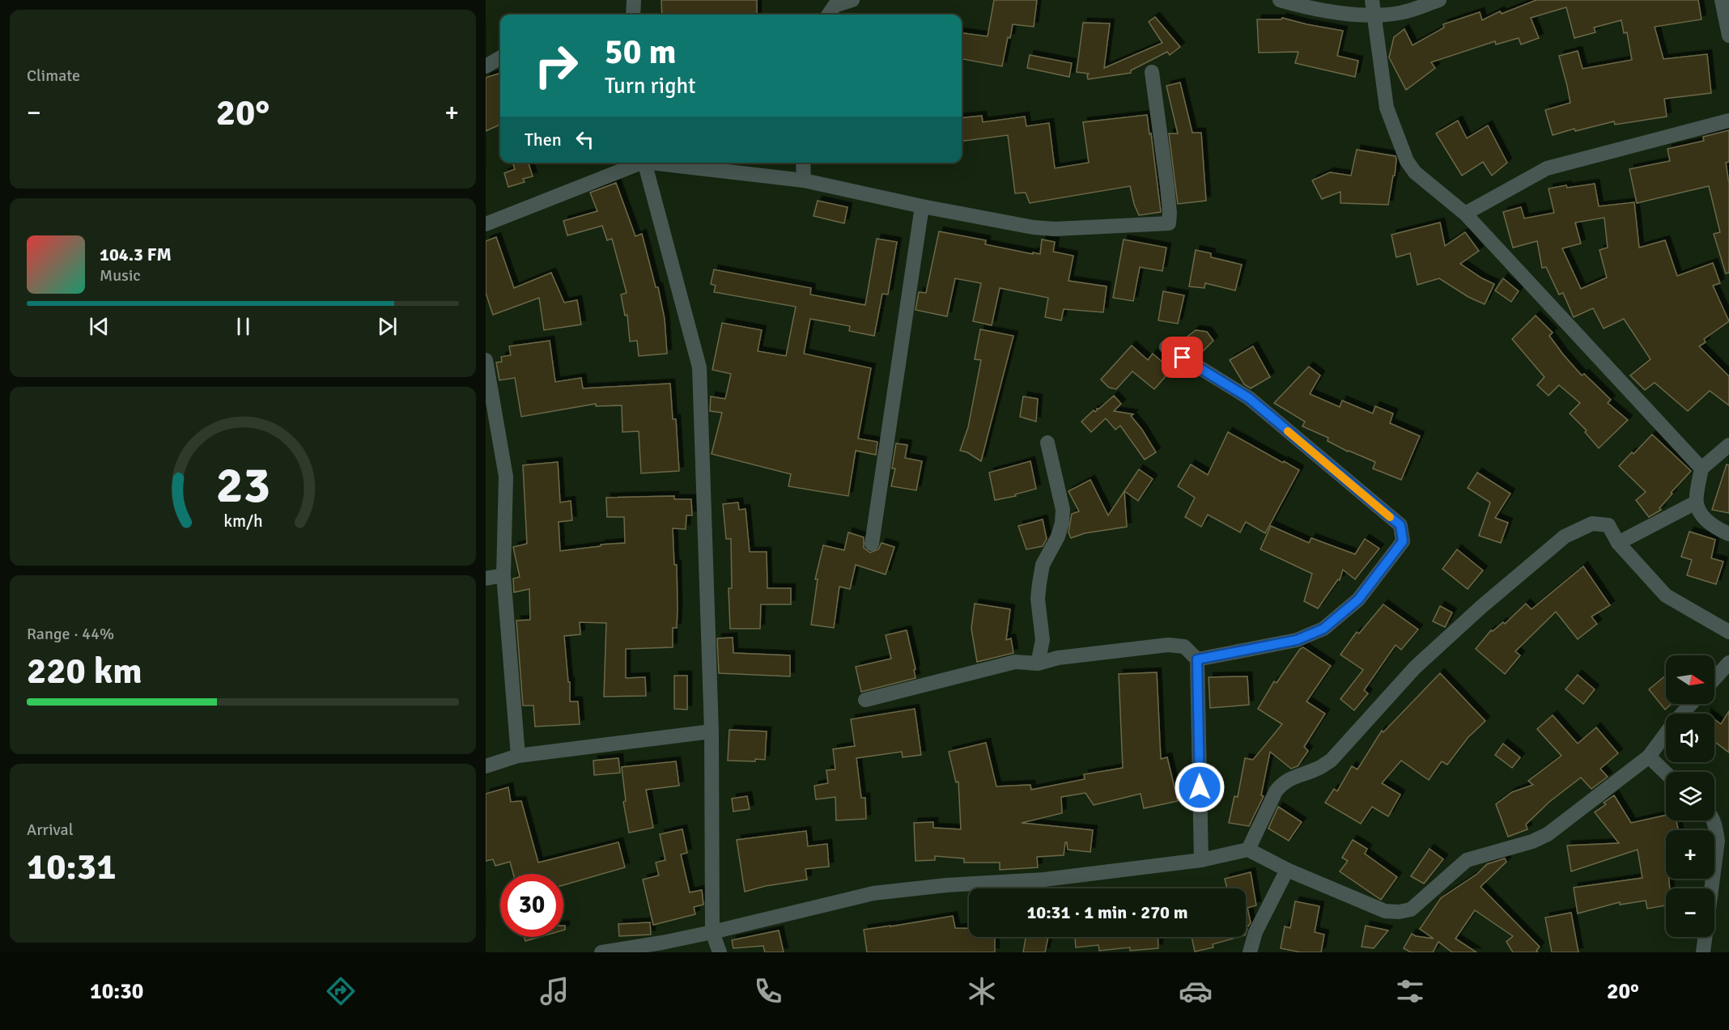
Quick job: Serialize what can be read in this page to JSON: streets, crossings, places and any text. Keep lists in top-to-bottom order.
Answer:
{
  "north": "right",
  "page": {
    "tile": [
      "Climate",
      ["Range · 44%", "220 km"],
      ["Arrival", "10:31"]
    ],
    "turn": ["50 m", "Turn right"],
    "heat": ["−", "20°", "+"],
    "then": "Then",
    "song": ["104.3 FM", "Music"],
    "map_buttons": ["+", "−"],
    "limit": "30",
    "trip": "10:31 · 1 min · 270 m",
    "tabs": ["10:30", "20°"],
    "gauge": ["23", "km/h"]
  }
}
